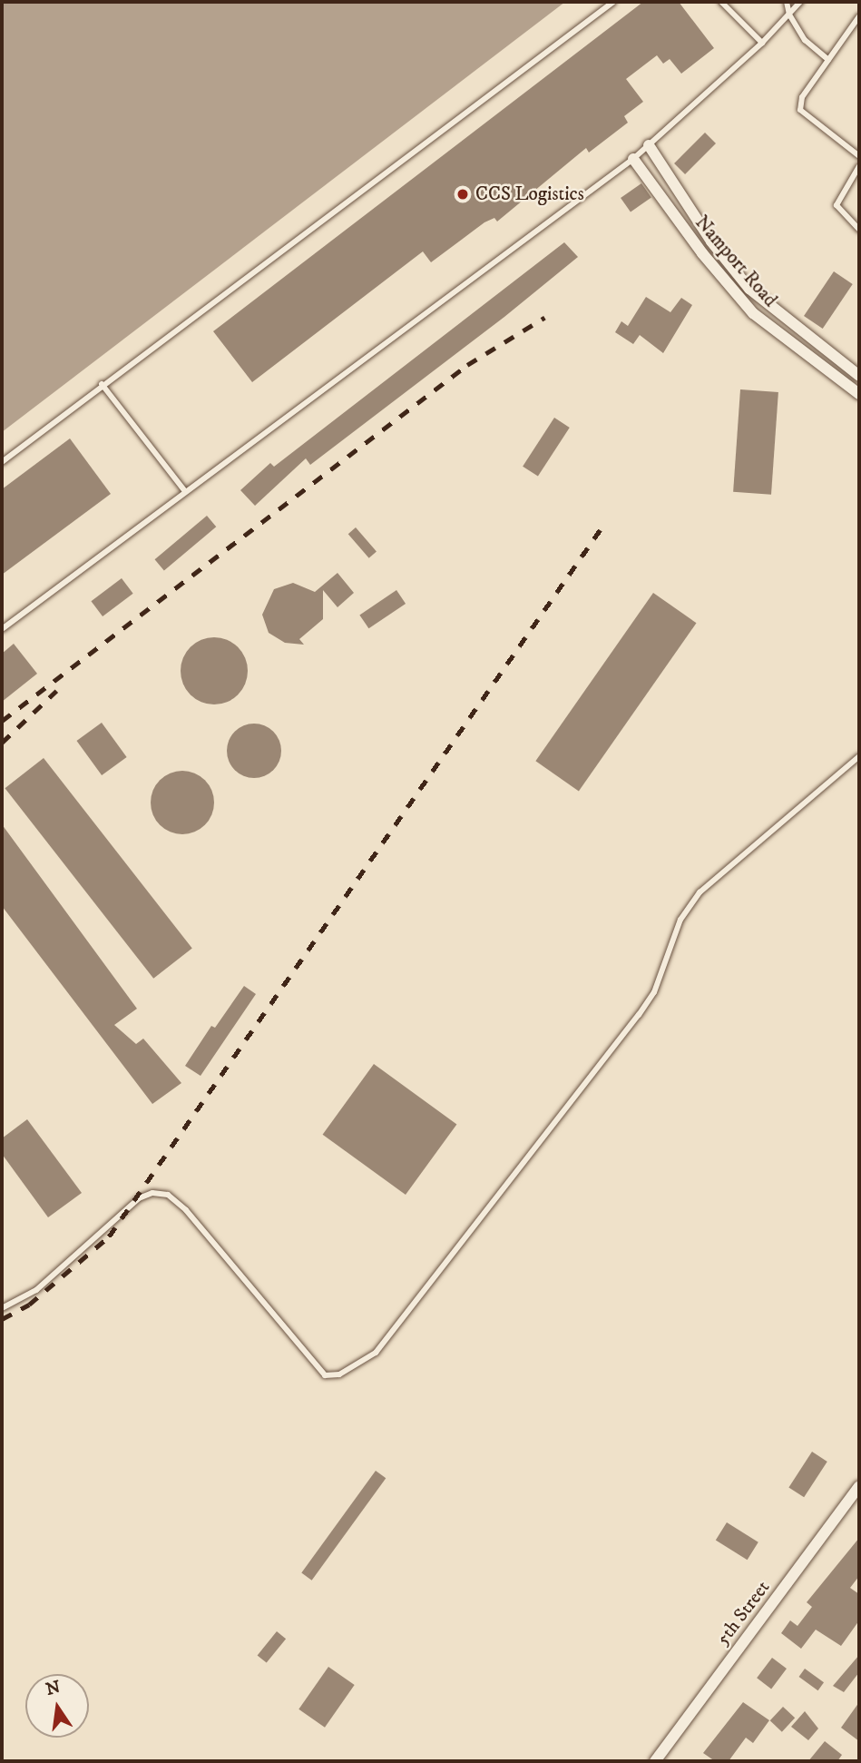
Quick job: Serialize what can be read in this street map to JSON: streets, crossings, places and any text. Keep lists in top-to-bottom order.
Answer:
{
  "streets": {
    "street": ["Namport Road", "5th Street"]
  },
  "places": ["CCS Logistics"],
  "north": "top"
}
